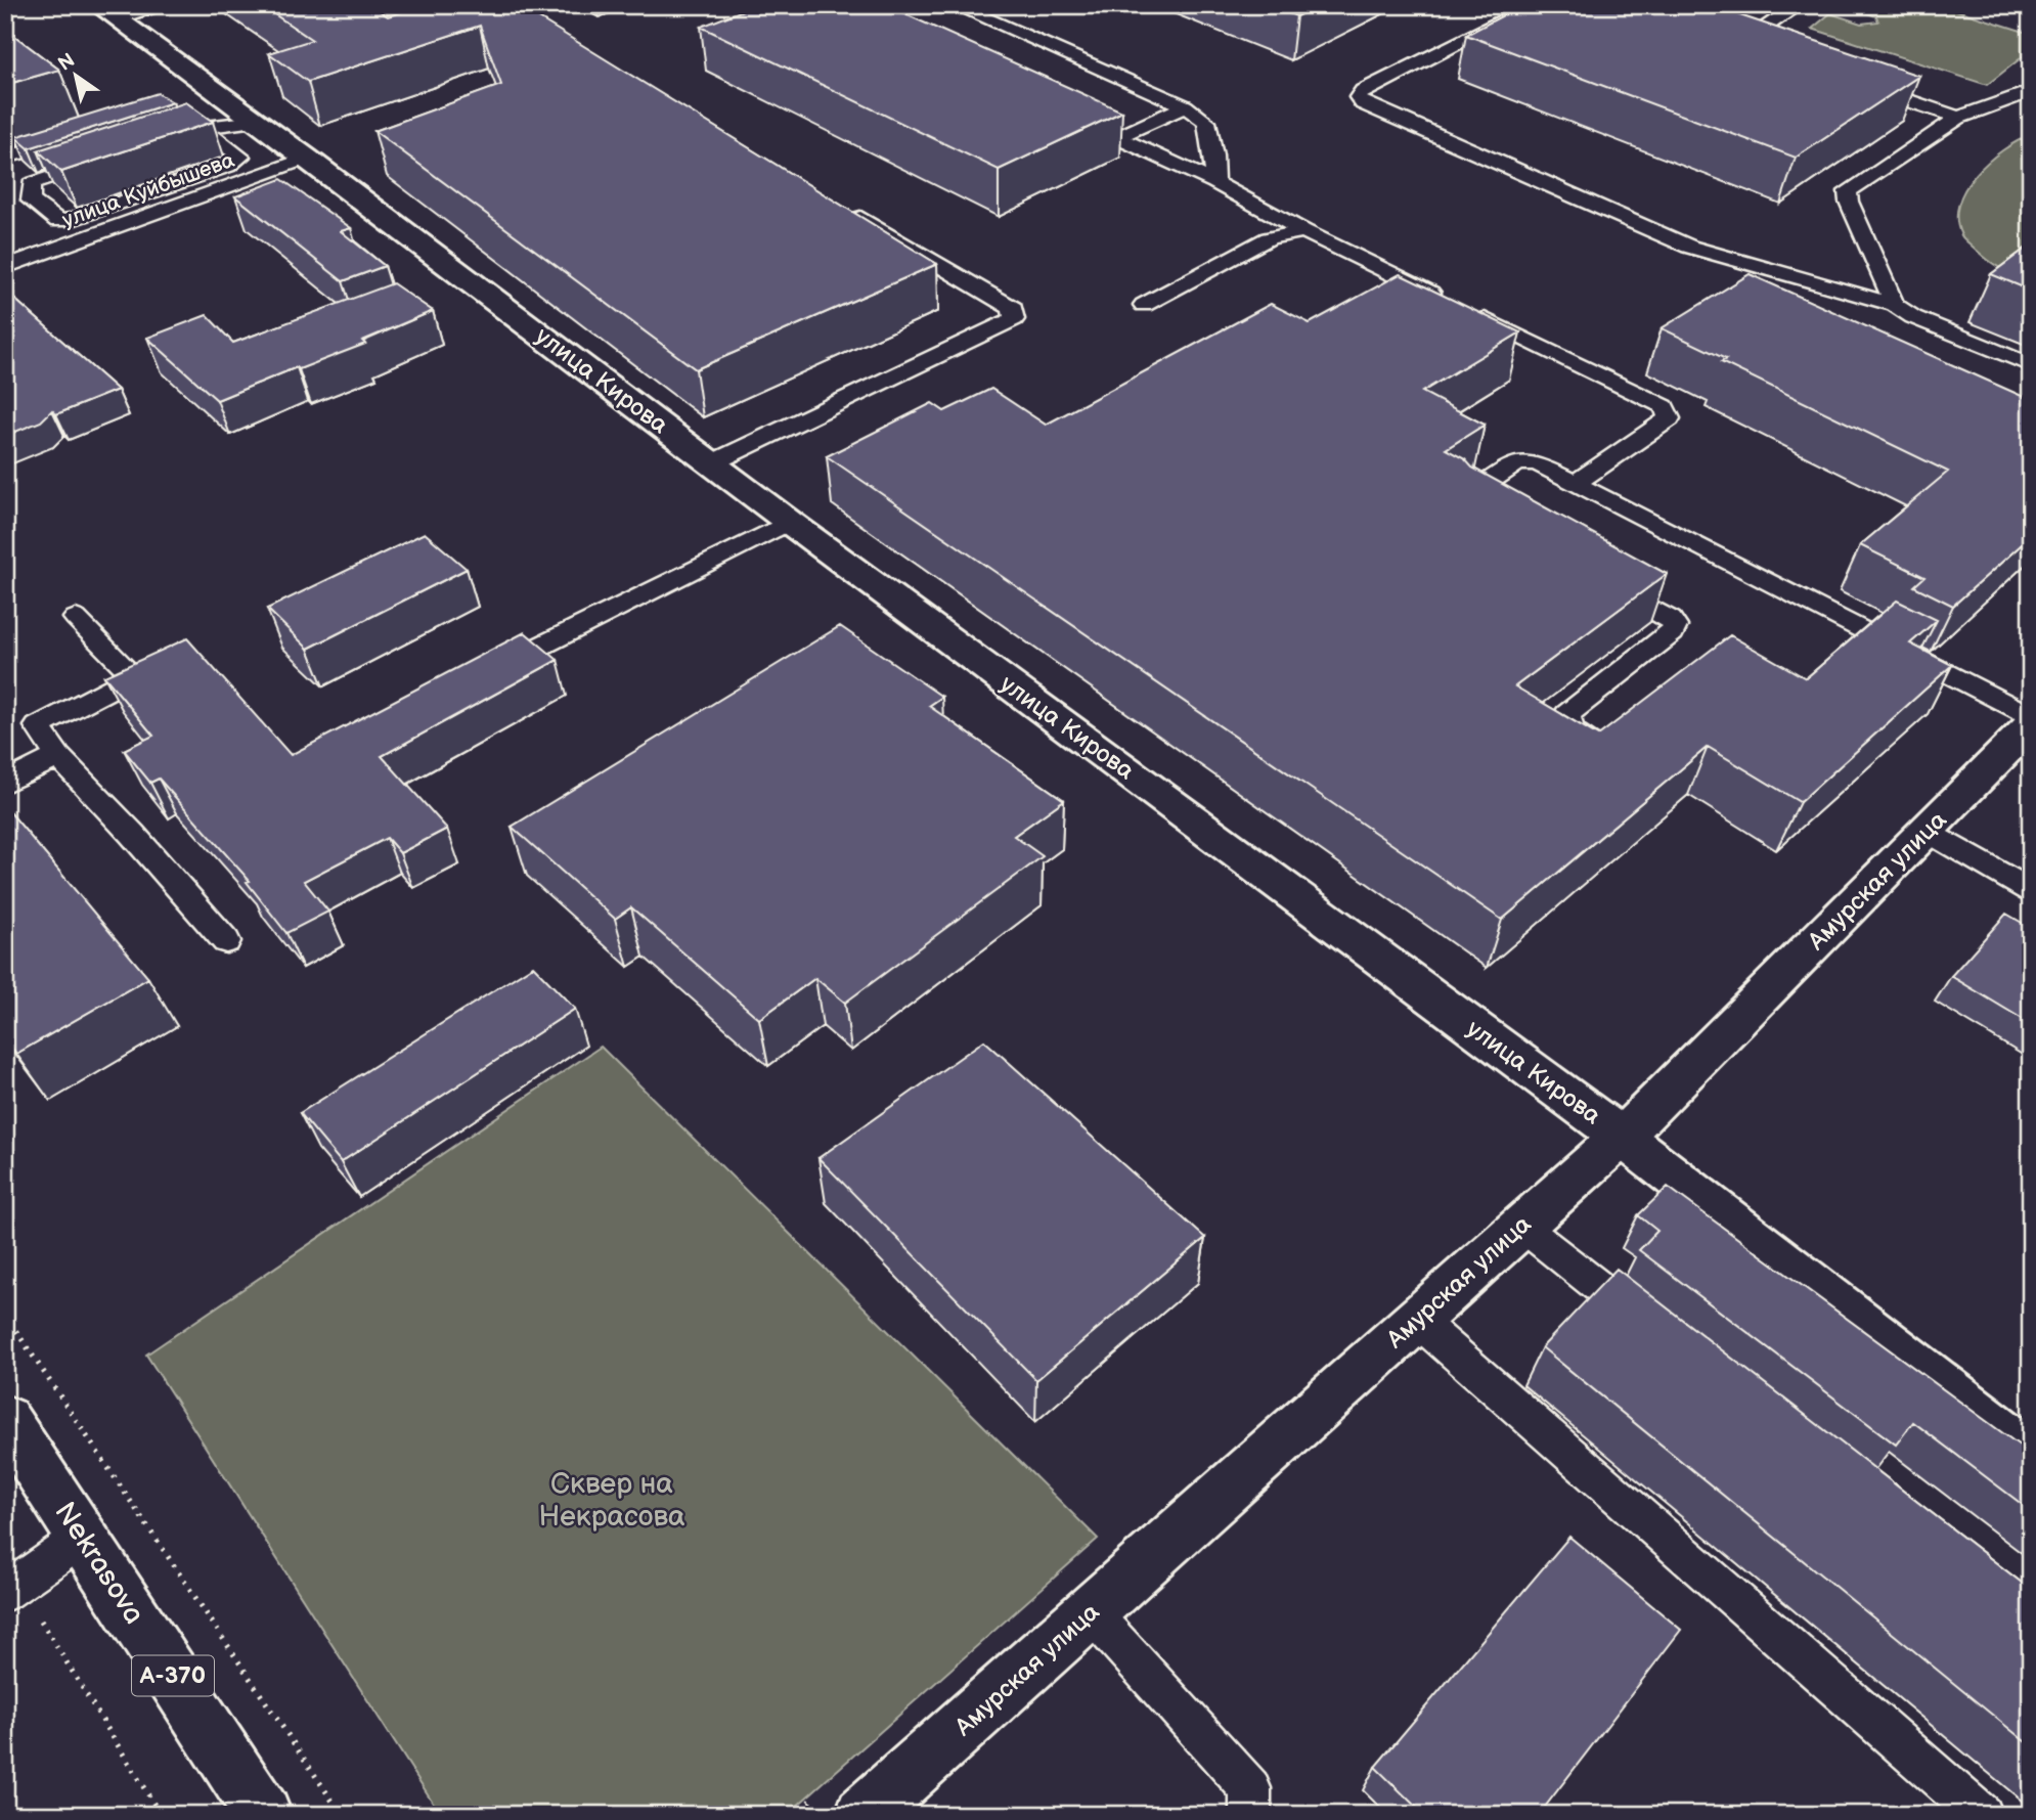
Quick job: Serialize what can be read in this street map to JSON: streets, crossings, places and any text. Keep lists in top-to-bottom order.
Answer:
{
  "streets": {
    "street": [
      "улица Кирова",
      "Амурская улица",
      "Nekrasova",
      "А-370"
    ],
    "lane": ["улица Куйбышева"]
  },
  "crossings": [
    ["улица Куйбышева", "улица Кирова"],
    ["улица Кирова", "Амурская улица"]
  ],
  "parks": ["Сквер на Некрасова"],
  "north": "top left"
}
